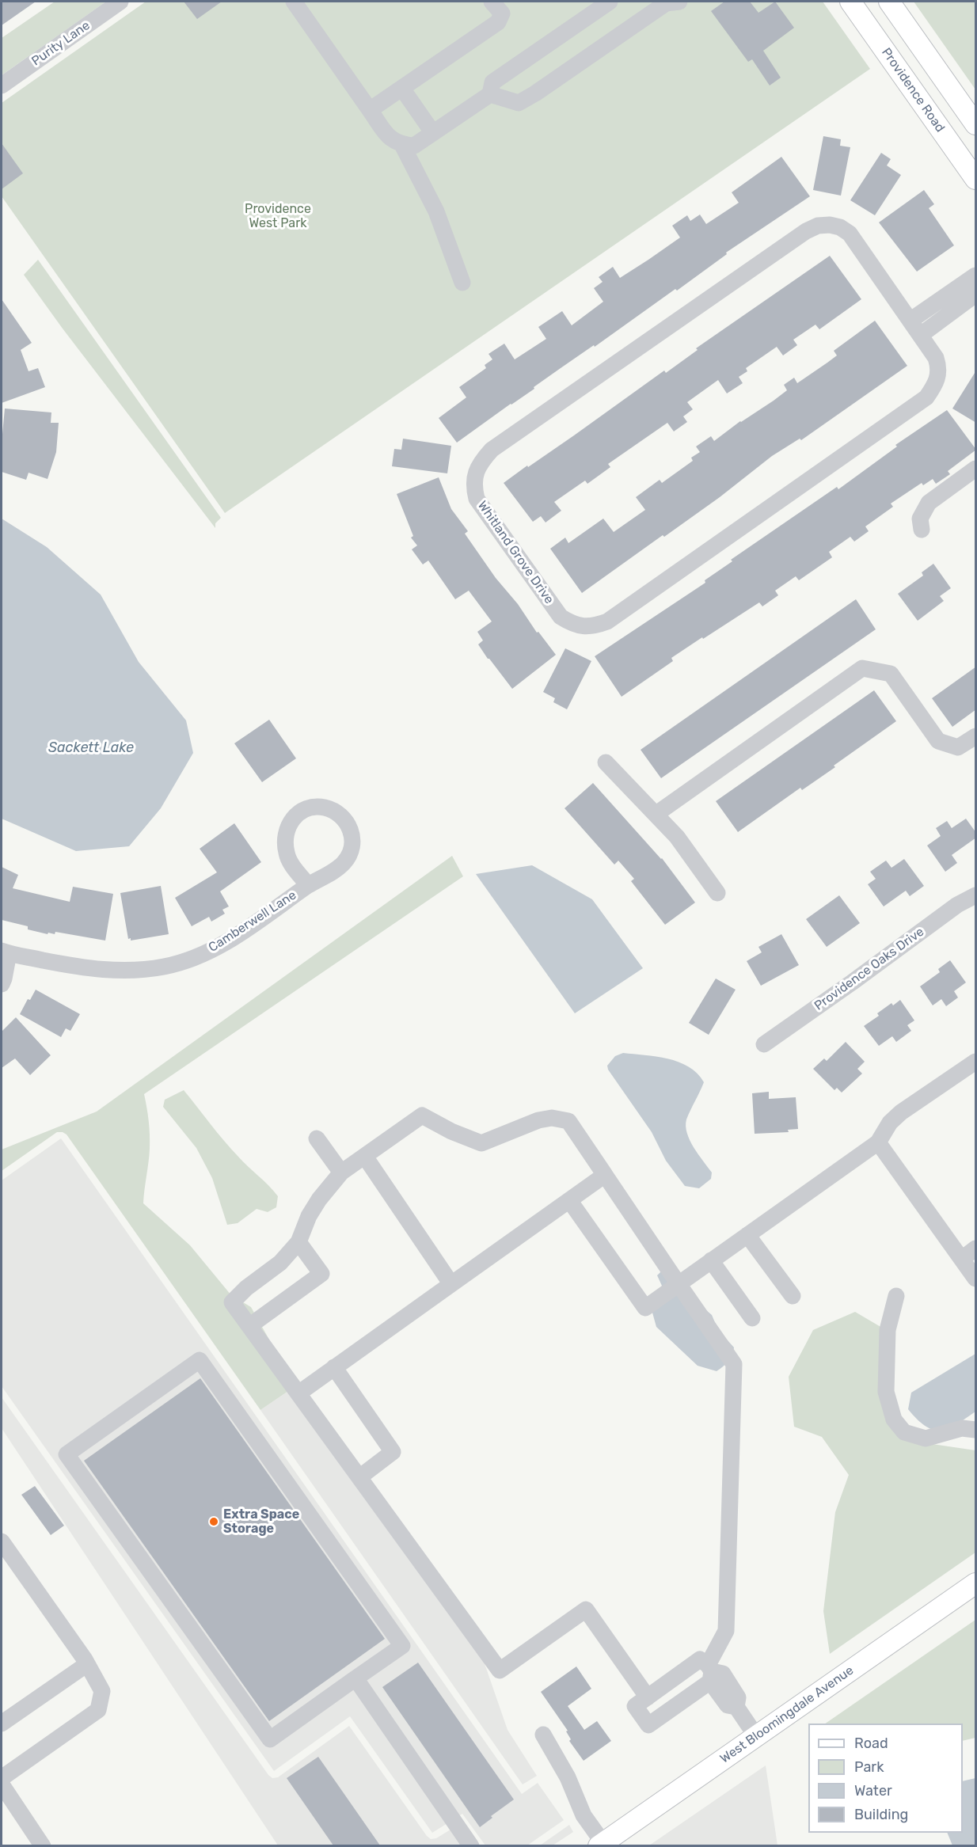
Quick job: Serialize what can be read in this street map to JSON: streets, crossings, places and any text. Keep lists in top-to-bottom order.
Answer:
{
  "streets": {
    "main road": ["Providence Road", "West Bloomingdale Avenue"],
    "street": [
      "Purity Lane",
      "Whitland Grove Drive",
      "Camberwell Lane",
      "Providence Oaks Drive"
    ]
  },
  "water": ["Sackett Lake"],
  "parks": ["Providence West Park"],
  "places": ["Extra Space Storage"],
  "legend": [
    "Road",
    "Park",
    "Water",
    "Building"
  ]
}
